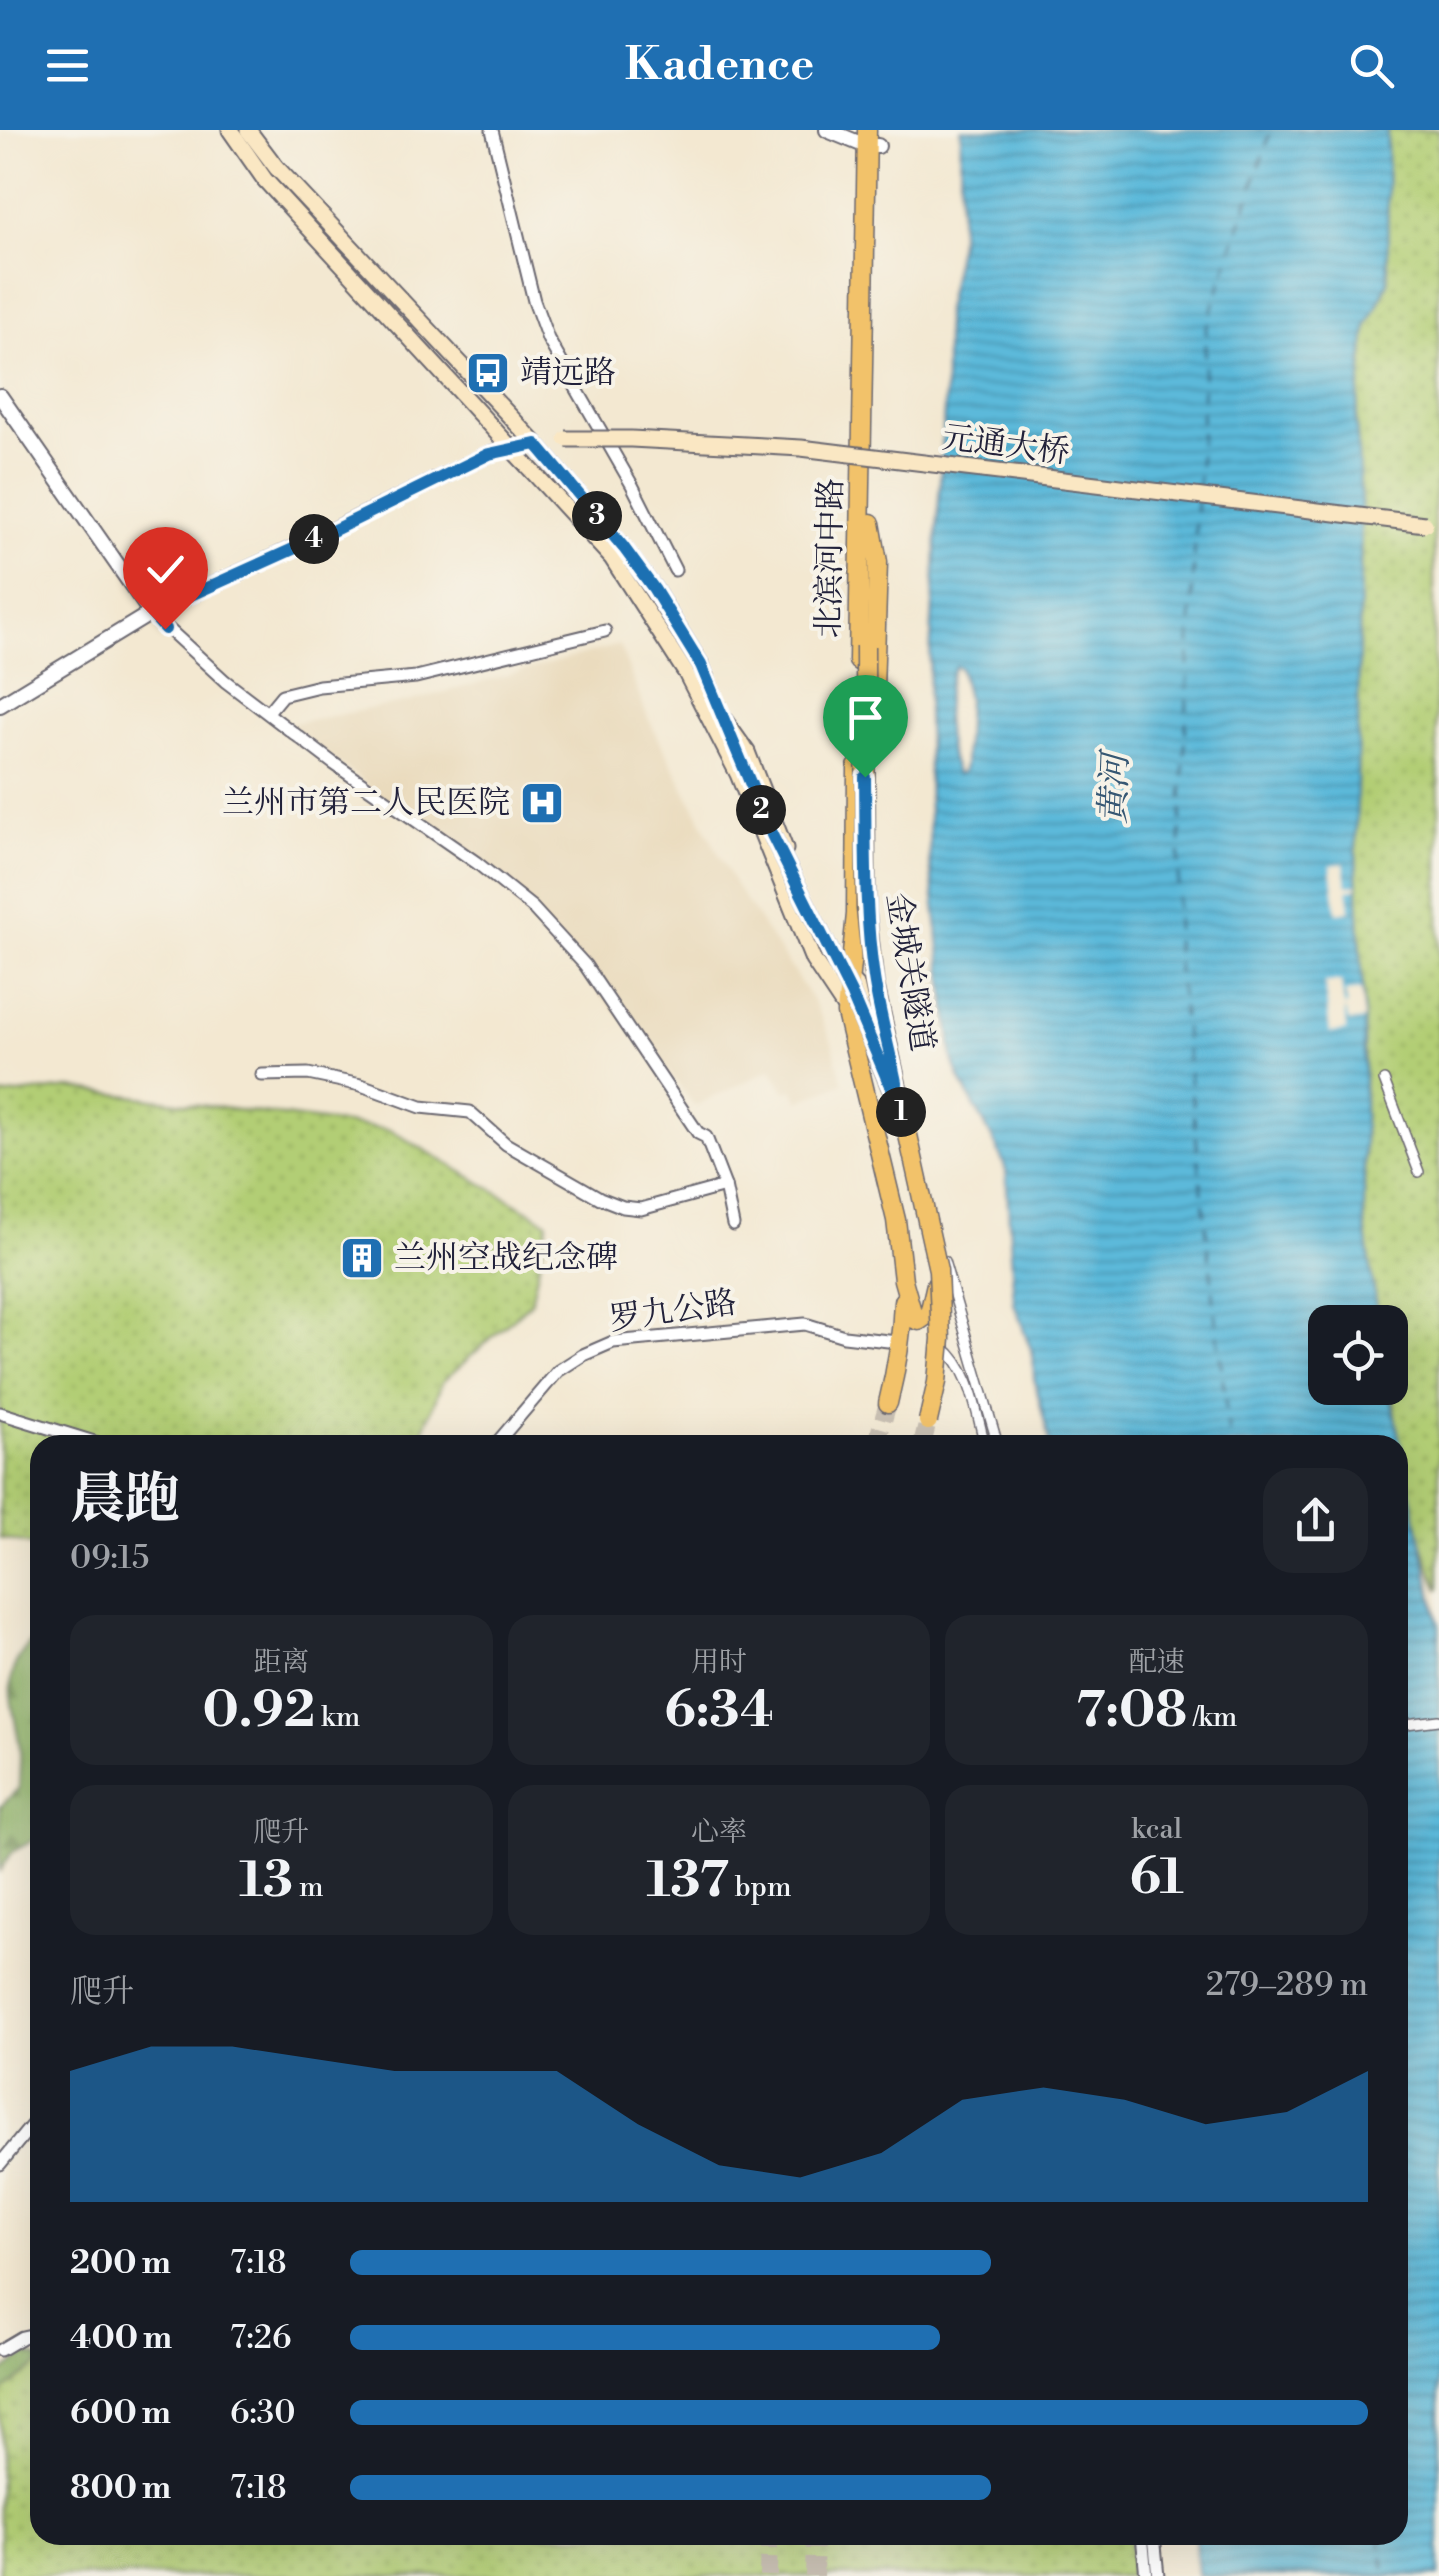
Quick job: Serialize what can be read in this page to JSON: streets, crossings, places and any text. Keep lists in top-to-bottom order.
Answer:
{
  "streets": {
    "main road": ["元通大桥", "北滨河中路", "金城关隧道"],
    "street": ["罗九公路"]
  },
  "crossings": [
    ["北滨河中路", "金城关隧道"]
  ],
  "water": ["黄河"],
  "places": {
    "bus stop": ["靖远路"],
    "hospital": ["兰州市第二人民医院"],
    "building": ["兰州空战纪念碑"]
  },
  "page": {
    "header": "Kadence",
    "pins": [
      "3",
      "4",
      "2",
      "1"
    ],
    "heading": ["晨跑", "09:15"],
    "stats": [
      ["距离", "0.92 km"],
      ["用时", "6:34"],
      ["配速", "7:08 /km"],
      ["爬升", "13 m"],
      ["心率", "137 bpm"],
      ["kcal", "61"]
    ],
    "chart": ["爬升", "279–289 m"],
    "list": [
      {
        "name": "200 m",
        "note": "7:18"
      },
      {
        "name": "400 m",
        "note": "7:26"
      },
      {
        "name": "600 m",
        "note": "6:30"
      },
      {
        "name": "800 m",
        "note": "7:18"
      }
    ]
  }
}
